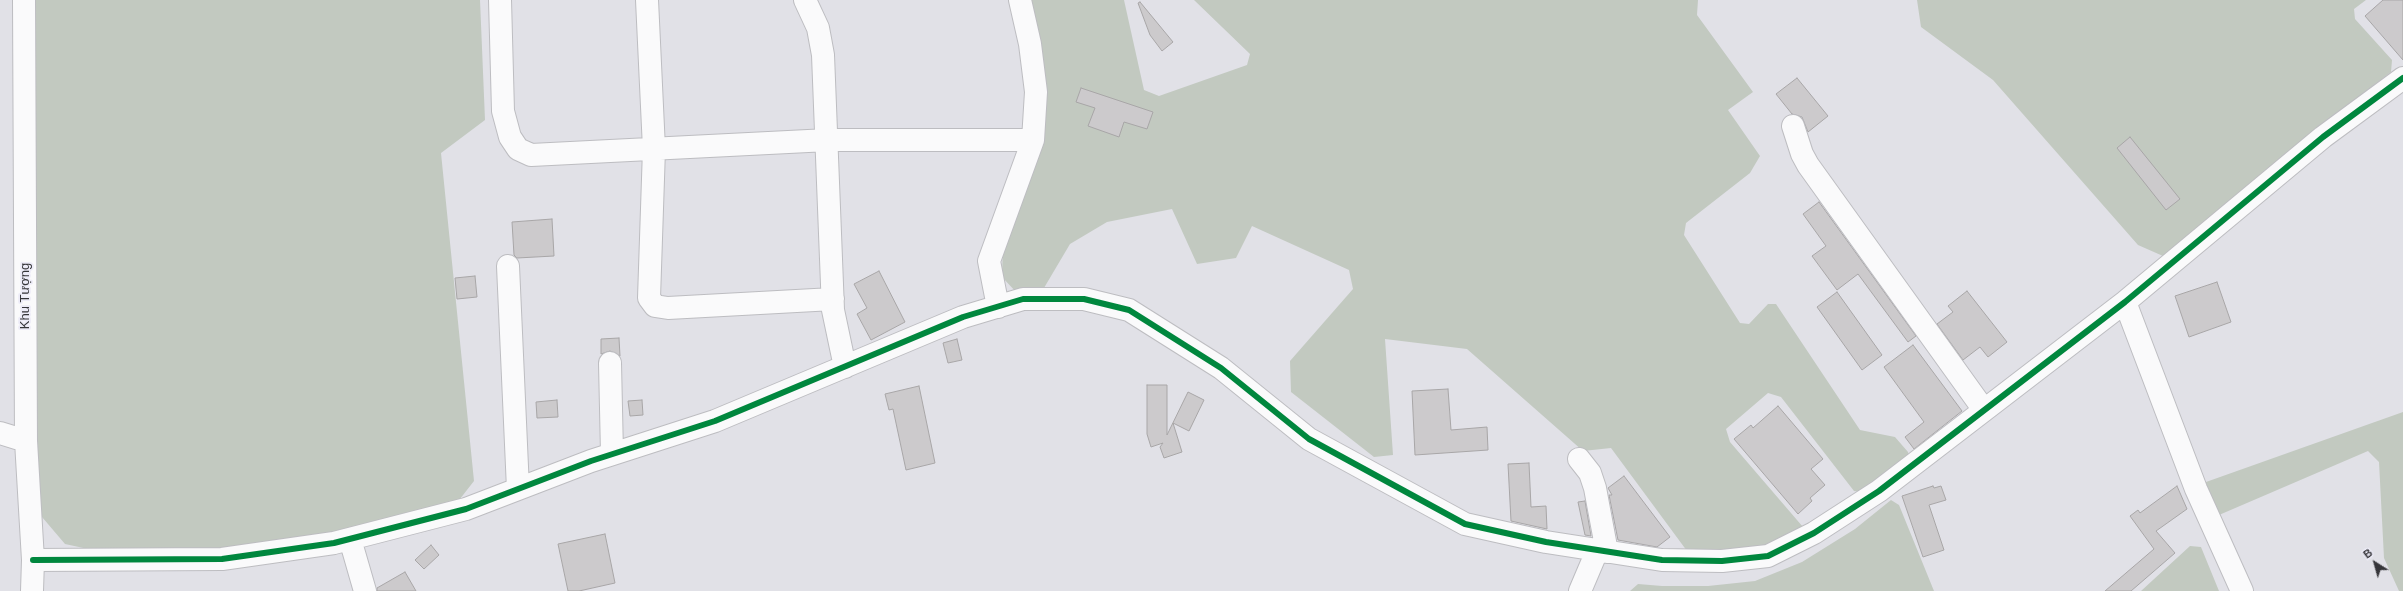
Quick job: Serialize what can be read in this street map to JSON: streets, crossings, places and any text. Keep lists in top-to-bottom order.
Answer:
{
  "streets": {
    "street": ["Khu Tượng"]
  },
  "north": "top left"
}
